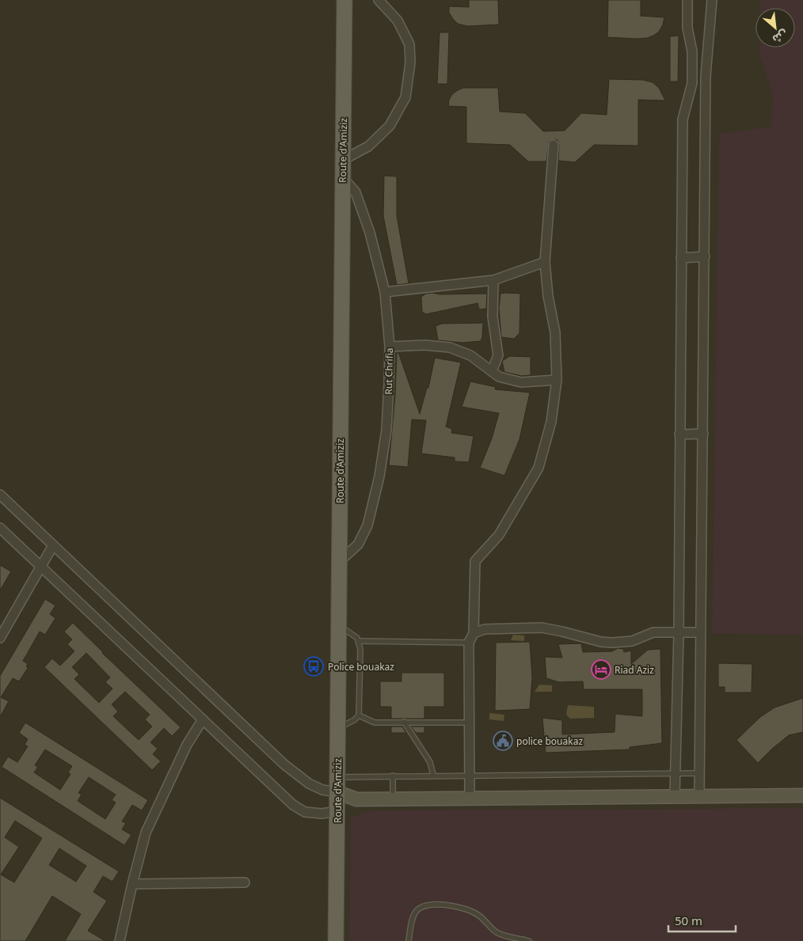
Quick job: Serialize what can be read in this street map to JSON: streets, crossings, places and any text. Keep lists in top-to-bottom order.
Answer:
{
  "streets": {
    "main road": ["Route d'Amiziz"],
    "street": ["Rut Chrifia"]
  },
  "crossings": [
    ["Route d'Amiziz", "Rut Chrifia"]
  ],
  "places": {
    "bus stop": ["Police bouakaz"],
    "hotel": ["Riad Aziz"],
    "public building": ["police bouakaz"]
  },
  "scale_bar": "50 m",
  "north": "bottom right"
}
